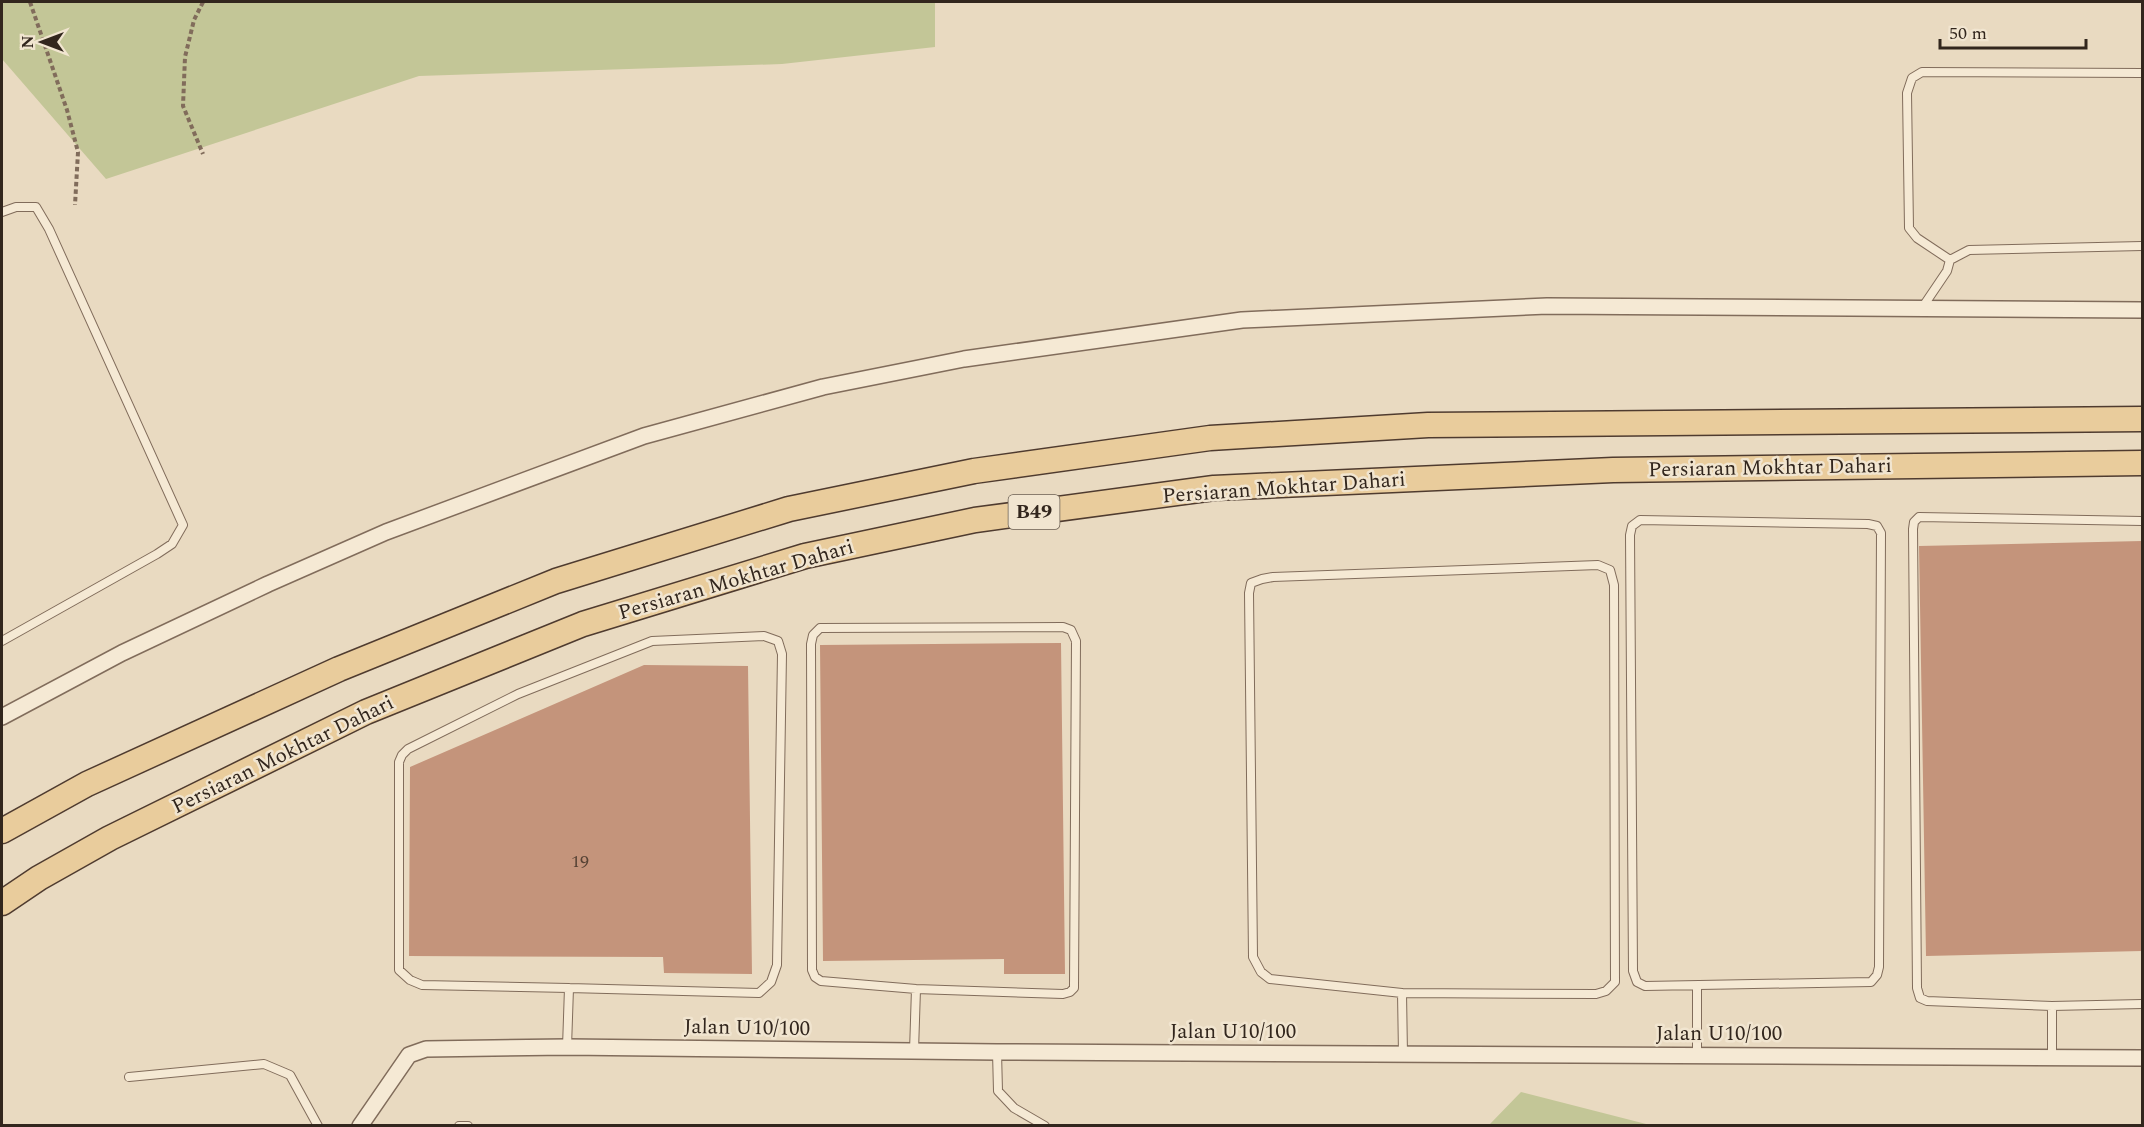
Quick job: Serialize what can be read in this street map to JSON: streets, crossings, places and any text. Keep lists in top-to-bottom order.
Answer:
{
  "streets": {
    "main road": ["Persiaran Mokhtar Dahari", "B49"],
    "street": ["Jalan U10/100"]
  },
  "house_numbers": ["19"],
  "scale_bar": "50 m",
  "north": "left"
}
